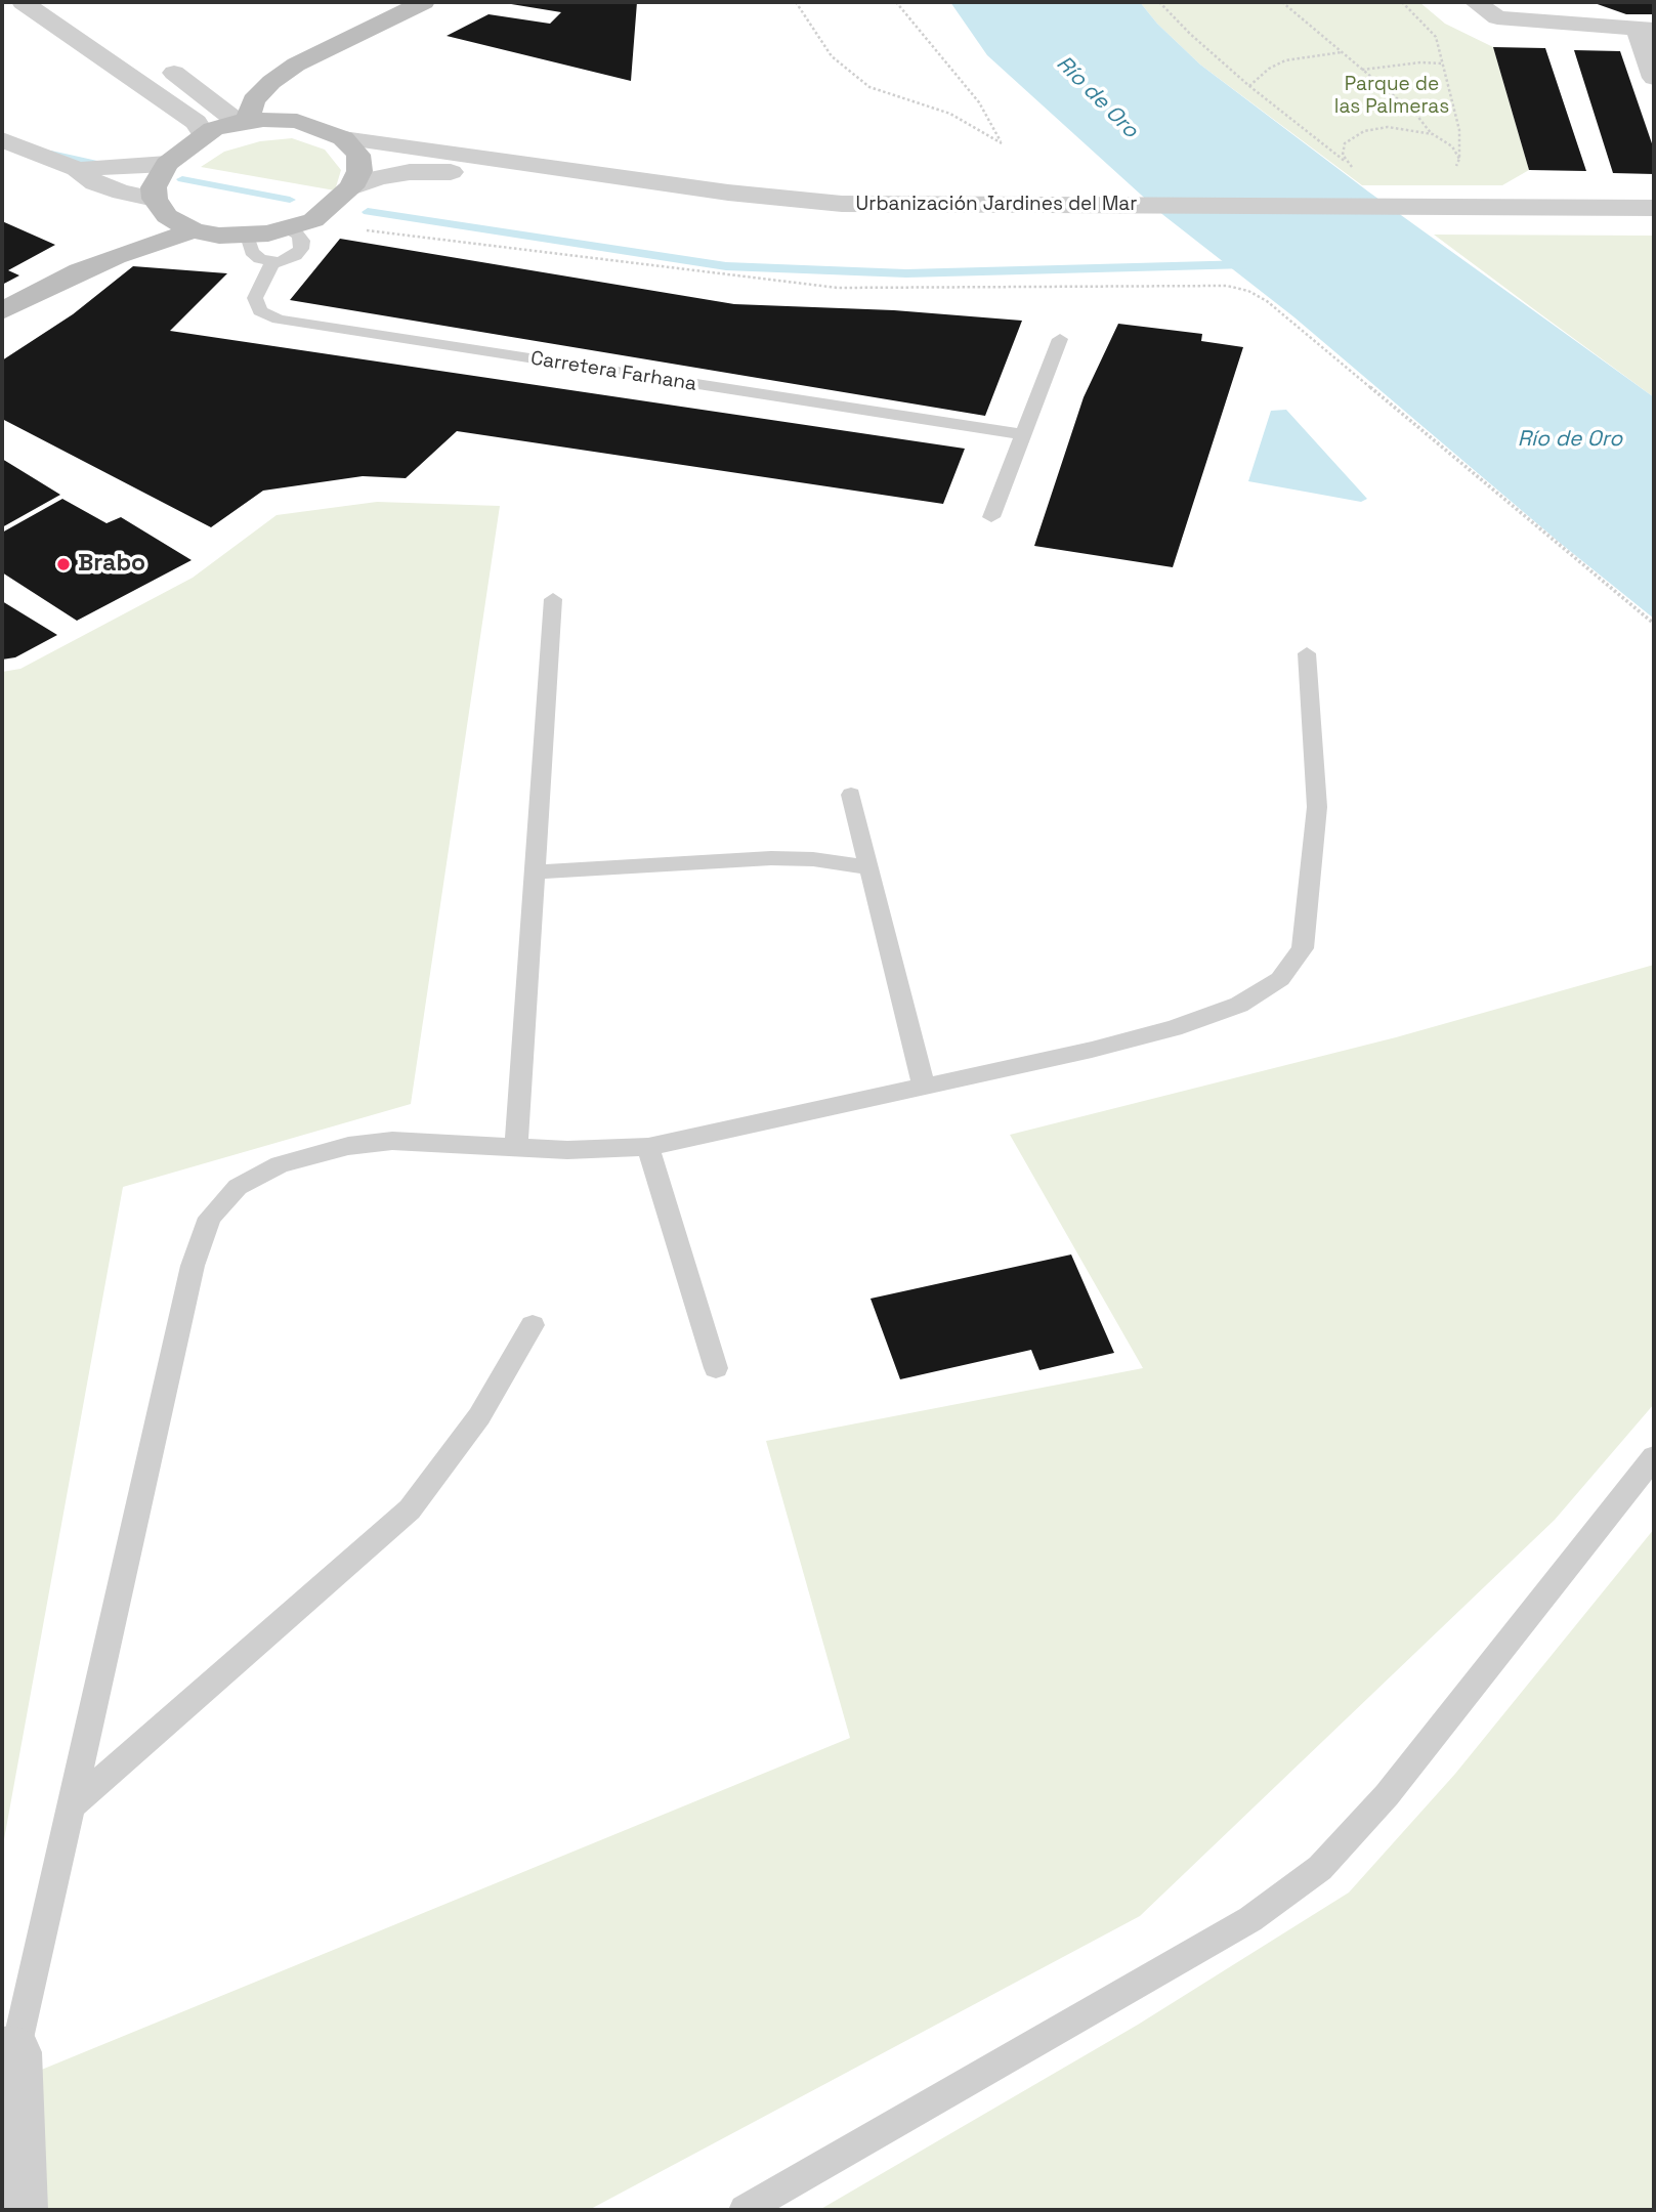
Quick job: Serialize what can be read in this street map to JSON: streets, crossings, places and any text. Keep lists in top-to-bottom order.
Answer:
{
  "streets": {
    "street": ["Urbanización Jardines del Mar"],
    "lane": ["Carretera Farhana"]
  },
  "water": ["Río de Oro"],
  "parks": ["Parque de las Palmeras"],
  "places": ["Brabo"]
}
